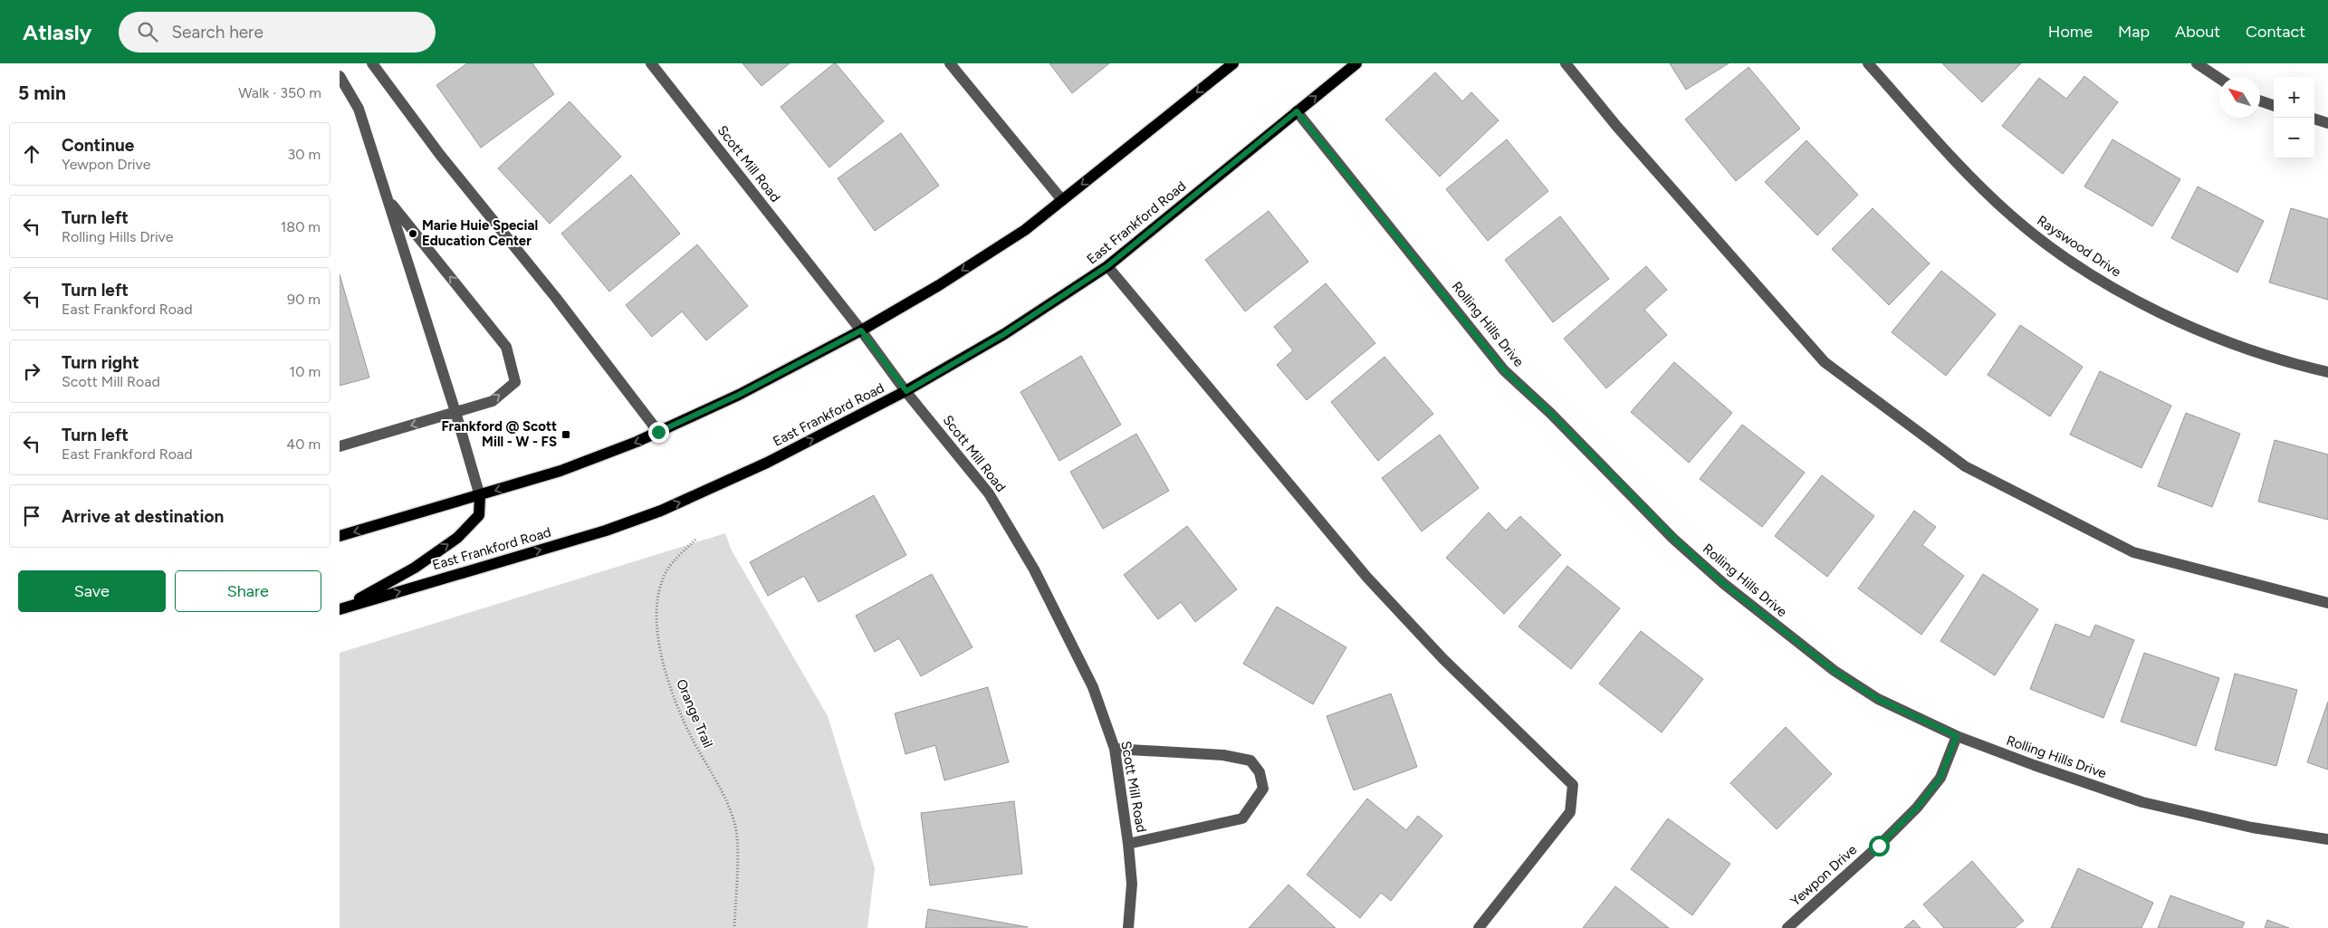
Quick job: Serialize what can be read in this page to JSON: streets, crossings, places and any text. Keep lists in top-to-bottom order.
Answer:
{
  "streets": {
    "main road": ["East Frankford Road"],
    "street": [
      "Scott Mill Road",
      "Rayswood Drive",
      "Rolling Hills Drive",
      "Yewpon Drive"
    ],
    "path": ["Orange Trail"]
  },
  "crossings": [
    ["Scott Mill Road", "East Frankford Road"],
    ["East Frankford Road", "Rolling Hills Drive"],
    ["Rolling Hills Drive", "Yewpon Drive"]
  ],
  "places": {
    "other": ["Marie Huie Special Education Center"],
    "transit": ["Frankford @ Scott Mill - W - FS"]
  },
  "north": "top left",
  "page": {
    "header": "Atlasly",
    "search": "Search here",
    "nav": [
      "Home",
      "Map",
      "About",
      "Contact"
    ],
    "heading": ["5 min", "Walk · 350 m"],
    "map_buttons": ["+", "−"],
    "list": [
      ["Continue", "Yewpon Drive", "30 m"],
      ["Turn left", "Rolling Hills Drive", "180 m"],
      ["Turn left", "East Frankford Road", "90 m"],
      ["Turn right", "Scott Mill Road", "10 m"],
      ["Turn left", "East Frankford Road", "40 m"],
      "Arrive at destination"
    ],
    "buttons": ["Save", "Share"]
  }
}
